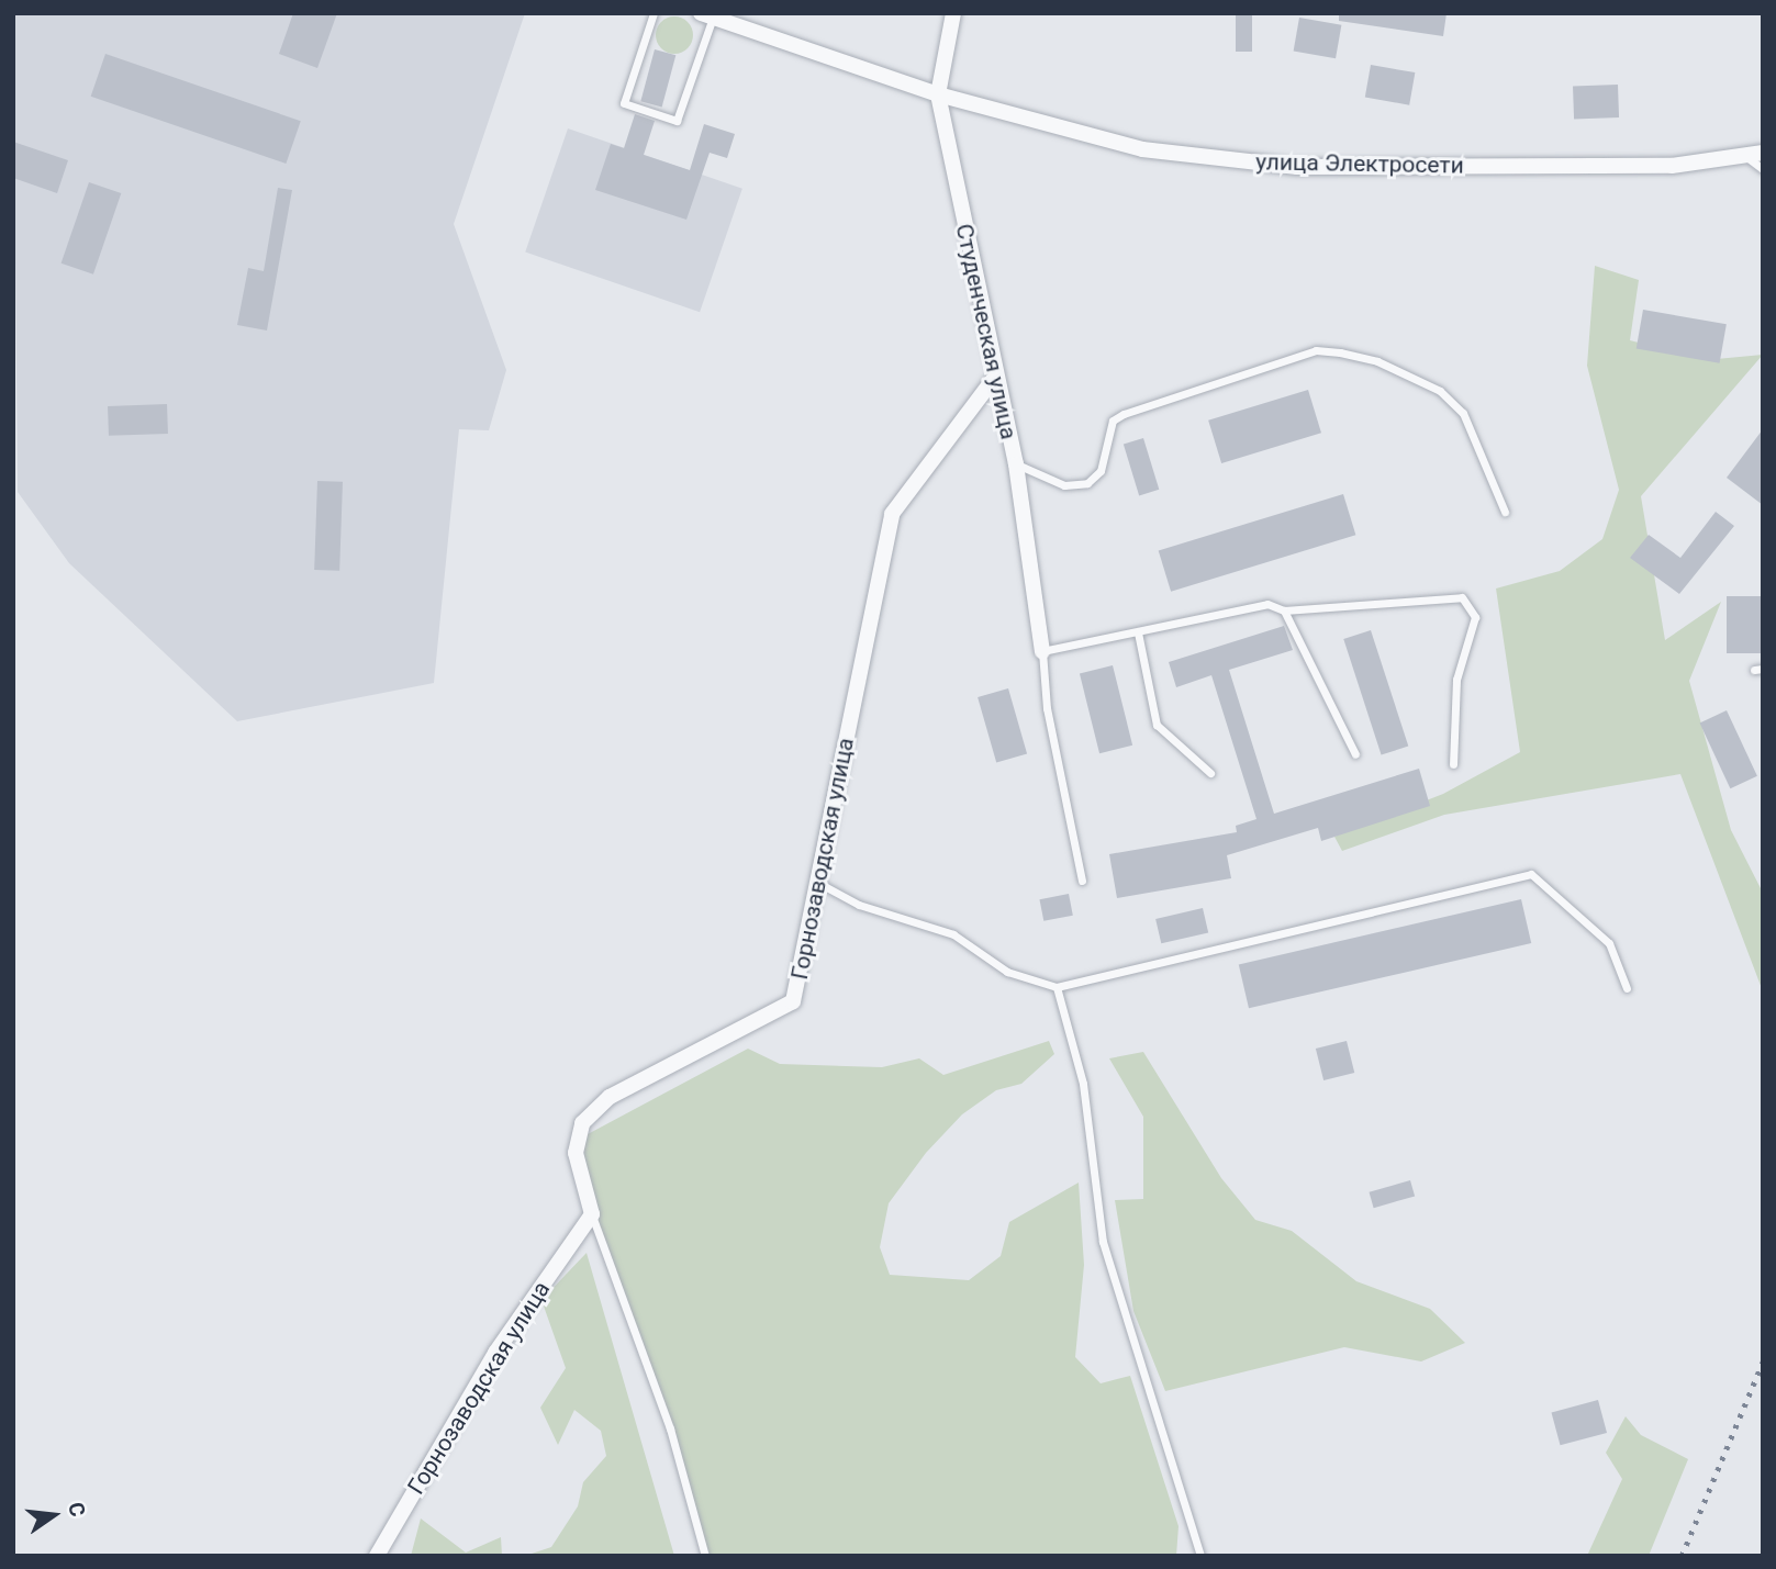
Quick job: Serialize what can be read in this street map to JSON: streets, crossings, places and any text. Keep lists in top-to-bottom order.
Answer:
{
  "streets": {
    "street": ["улица Электросети", "Студенческая улица", "Горнозаводская улица"]
  },
  "crossings": [
    ["улица Электросети", "Студенческая улица"],
    ["Студенческая улица", "Горнозаводская улица"]
  ],
  "north": "right"
}
